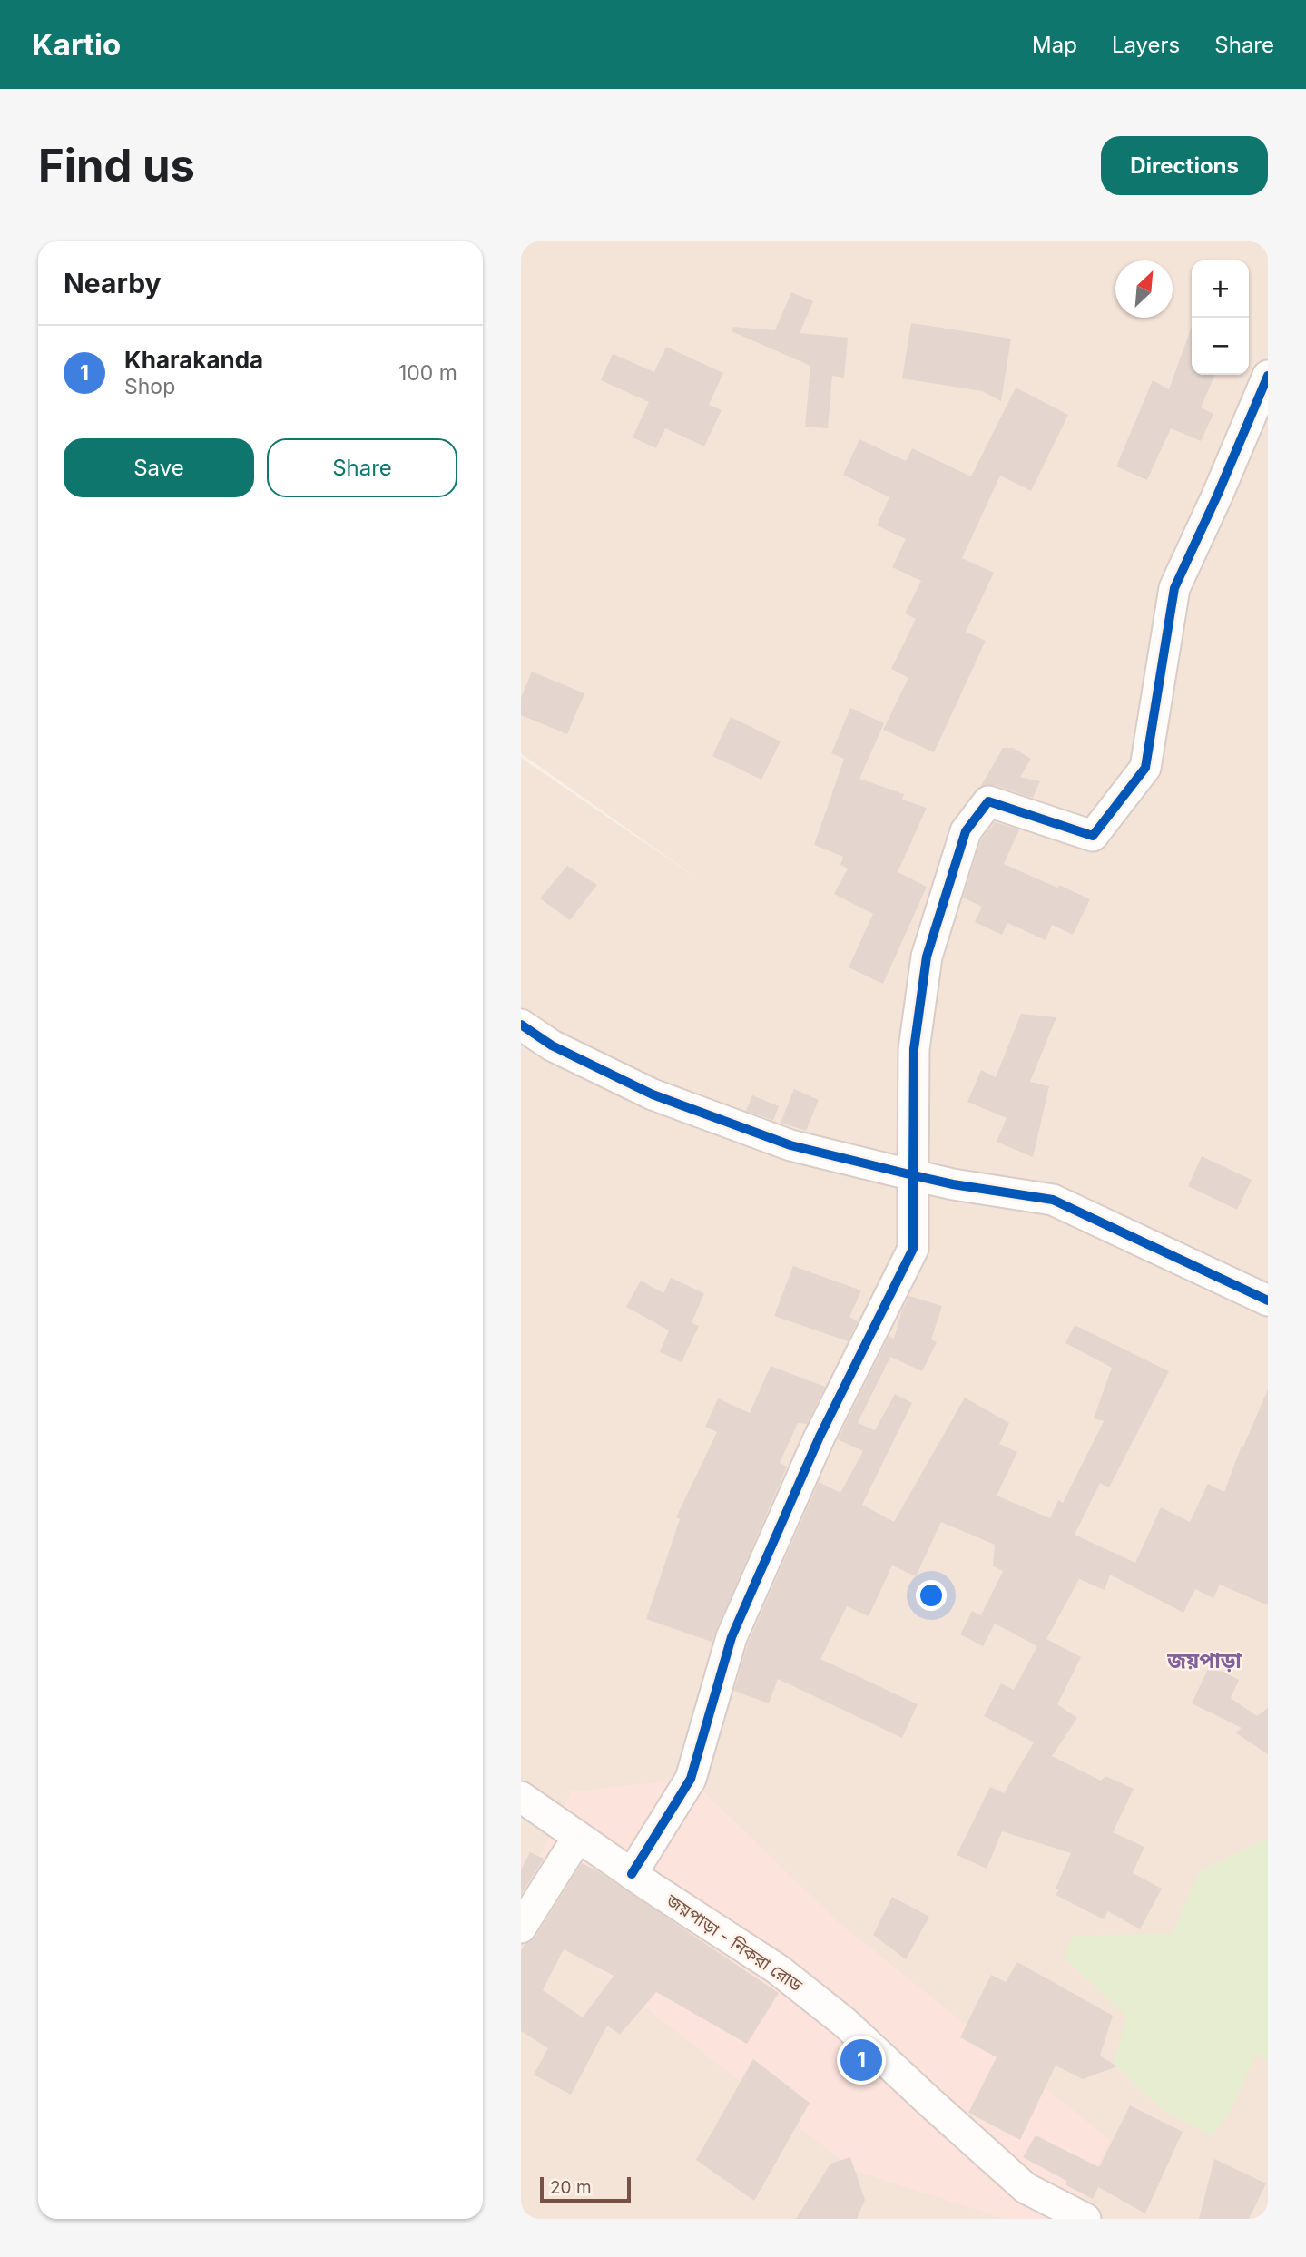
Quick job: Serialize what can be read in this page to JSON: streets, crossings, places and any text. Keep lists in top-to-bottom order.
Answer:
{
  "streets": {
    "street": ["জয়পাড়া - নিকরা রোড"]
  },
  "districts": ["জয়পাড়া"],
  "scale_bar": "20 m",
  "north": "top right",
  "page": {
    "header": "Kartio",
    "nav": ["Map", "Layers", "Share"],
    "buttons": [
      "Directions",
      ["Save", "Share"]
    ],
    "title": "Find us",
    "heading": "Nearby",
    "map_buttons": ["+", "−"],
    "list": [
      {
        "mark": "1",
        "name": "Kharakanda",
        "note": "Shop",
        "value": "100 m"
      }
    ],
    "pins": "1",
    "scale": "20 m"
  }
}
